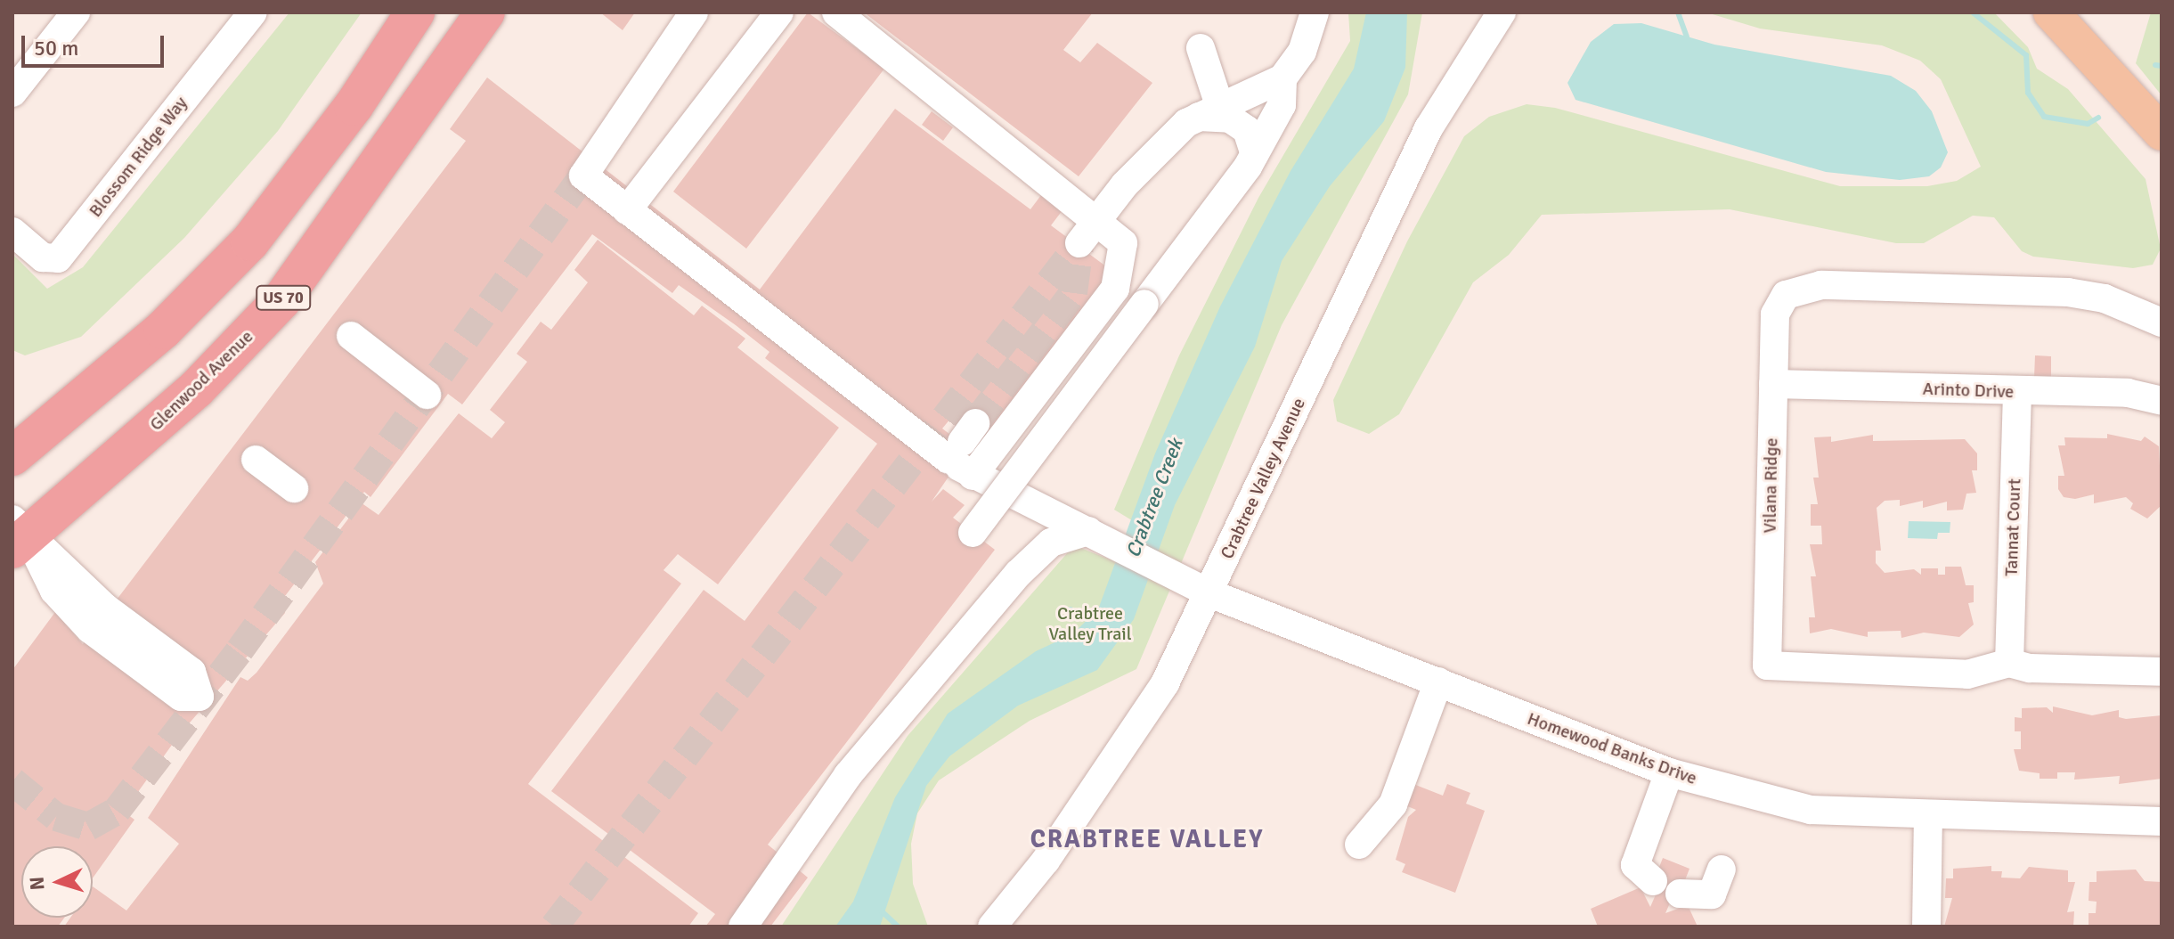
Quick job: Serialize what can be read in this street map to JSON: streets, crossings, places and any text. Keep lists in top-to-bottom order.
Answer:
{
  "streets": {
    "highway": ["US 70", "Glenwood Avenue"],
    "street": [
      "Blossom Ridge Way",
      "Arinto Drive",
      "Crabtree Valley Avenue",
      "Vilana Ridge",
      "Tannat Court",
      "Homewood Banks Drive"
    ]
  },
  "crossings": [
    ["Arinto Drive", "Vilana Ridge"],
    ["Arinto Drive", "Tannat Court"],
    ["Crabtree Valley Avenue", "Homewood Banks Drive"],
    ["Vilana Ridge", "Tannat Court"]
  ],
  "districts": ["CRABTREE VALLEY"],
  "water": ["Crabtree Creek"],
  "parks": ["Crabtree Valley Trail"],
  "scale_bar": "50 m",
  "north": "left"
}
